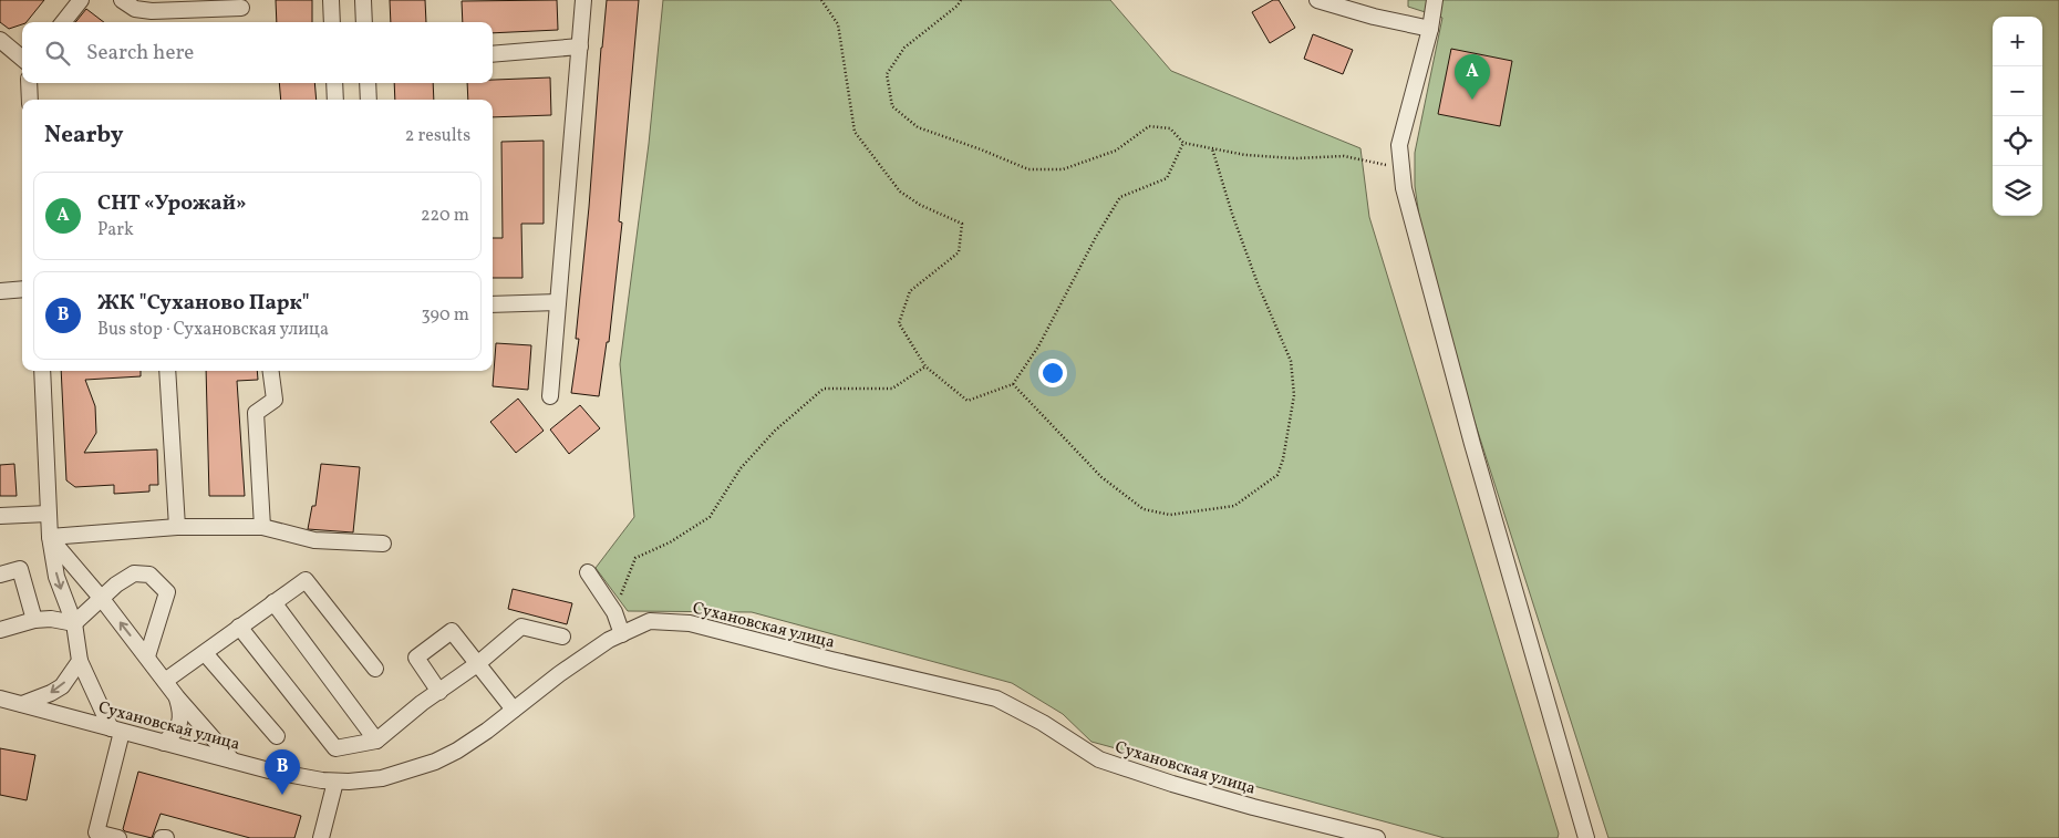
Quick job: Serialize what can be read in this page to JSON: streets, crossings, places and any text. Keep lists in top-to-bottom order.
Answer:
{
  "streets": {
    "street": ["Сухановская улица"]
  },
  "page": {
    "map_buttons": ["+", "−"],
    "search": "Search here",
    "pins": ["A", "B"],
    "heading": ["Nearby", "2 results"],
    "list": [
      {
        "mark": "A",
        "name": "СНТ «Урожай»",
        "note": "Park",
        "value": "220 m"
      },
      {
        "mark": "B",
        "name": "ЖК \"Суханово Парк\"",
        "note": "Bus stop · Сухановская улица",
        "value": "390 m"
      }
    ]
  }
}
